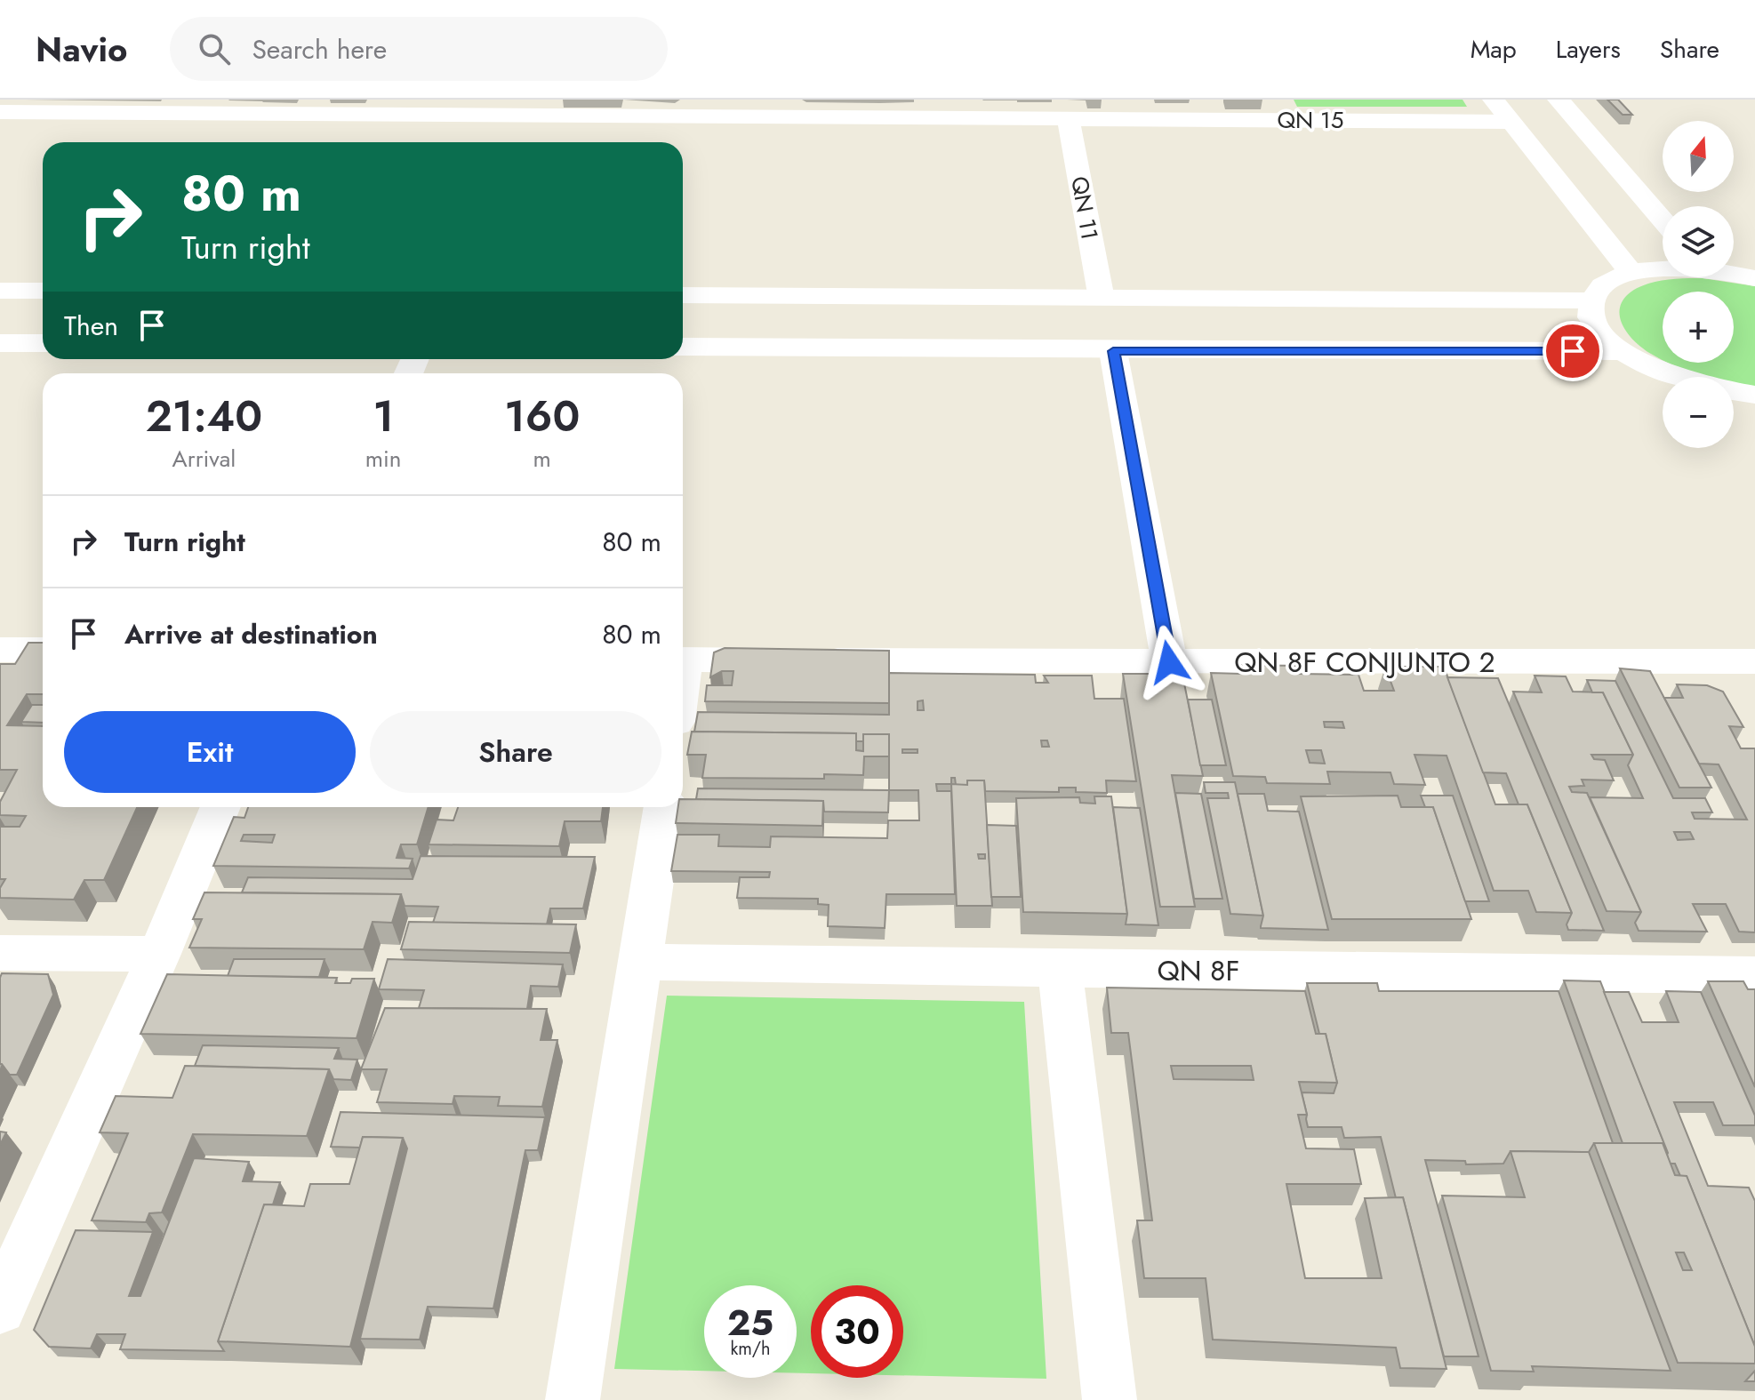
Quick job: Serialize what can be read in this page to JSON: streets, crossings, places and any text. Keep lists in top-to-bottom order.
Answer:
{
  "streets": {
    "street": [
      "QN 15",
      "QN 11",
      "QN 8F CONJUNTO 2",
      "QN 8F"
    ]
  },
  "crossings": [
    ["QN 15", "QN 11"]
  ],
  "north": "top",
  "page": {
    "header": "Navio",
    "search": "Search here",
    "nav": ["Map", "Layers", "Share"],
    "map_buttons": ["+", "−"],
    "turn": ["80 m", "Turn right"],
    "then": "Then",
    "eta": [
      "21:40",
      "Arrival",
      "1",
      "min",
      "160",
      "m"
    ],
    "list": [
      {
        "name": "Turn right",
        "value": "80 m"
      },
      {
        "name": "Arrive at destination",
        "value": "80 m"
      }
    ],
    "buttons": ["Exit", "Share"],
    "speed": "25 km/h",
    "limit": "30"
  }
}
